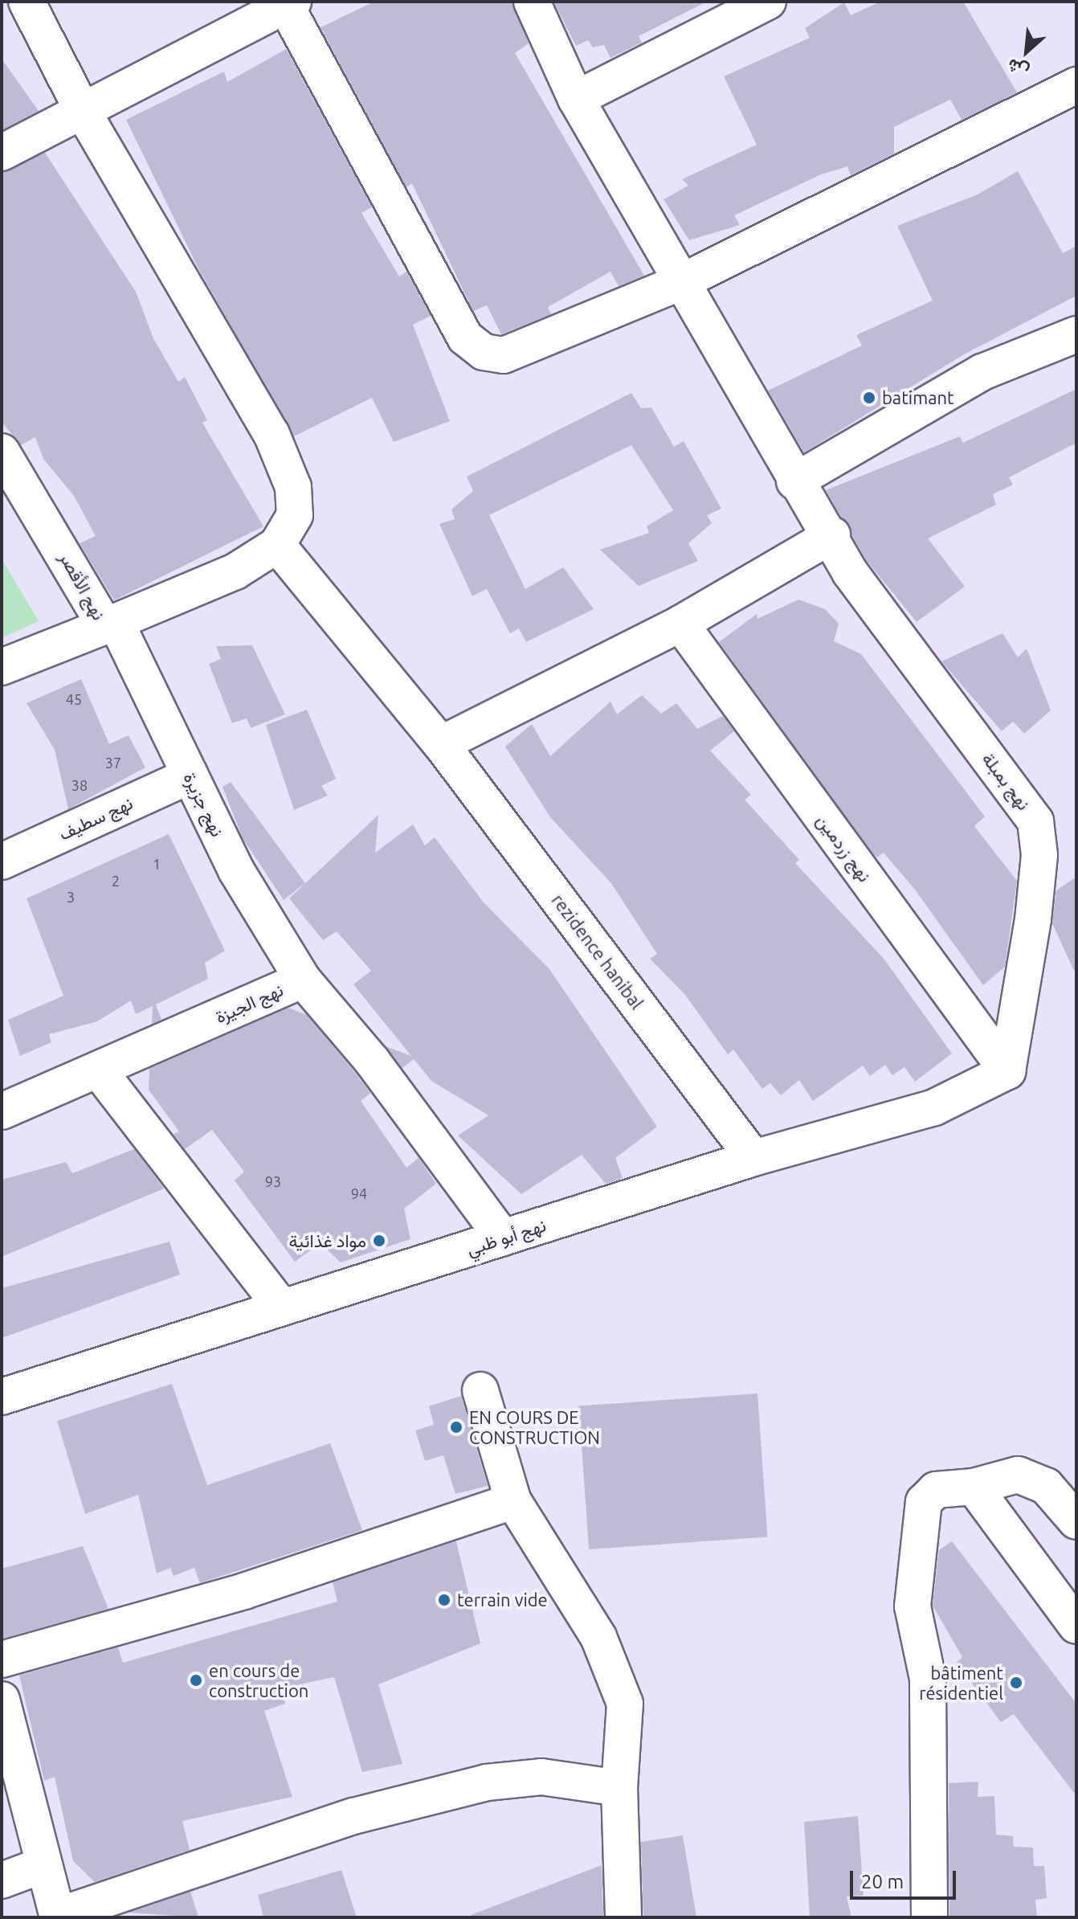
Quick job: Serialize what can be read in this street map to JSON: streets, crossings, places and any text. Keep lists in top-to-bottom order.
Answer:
{
  "streets": {
    "street": [
      "نهج الأقصر",
      "نهج بمبلة",
      "نهج جزيرة",
      "نهج سطيف",
      "نهج زردمين",
      "rezidence hanibal",
      "نهج الجيزة",
      "نهج أبو ظبي"
    ]
  },
  "crossings": [
    ["نهج الأقصر", "نهج جزيرة"],
    ["نهج بمبلة", "نهج زردمين"],
    ["نهج بمبلة", "نهج أبو ظبي"],
    ["نهج جزيرة", "نهج سطيف"],
    ["نهج جزيرة", "نهج الجيزة"],
    ["نهج زردمين", "نهج أبو ظبي"],
    ["rezidence hanibal", "نهج أبو ظبي"],
    ["نهج الجيزة", "نهج أبو ظبي"]
  ],
  "places": [
    "batimant",
    "مواد غذائية",
    "EN COURS DE CONSTRUCTION",
    "terrain vide",
    "en cours de construction",
    "bâtiment résidentiel"
  ],
  "house_numbers": [
    "45",
    "37",
    "38",
    "1",
    "2",
    "3",
    "93",
    "94"
  ],
  "scale_bar": "20 m",
  "north": "bottom left"
}
